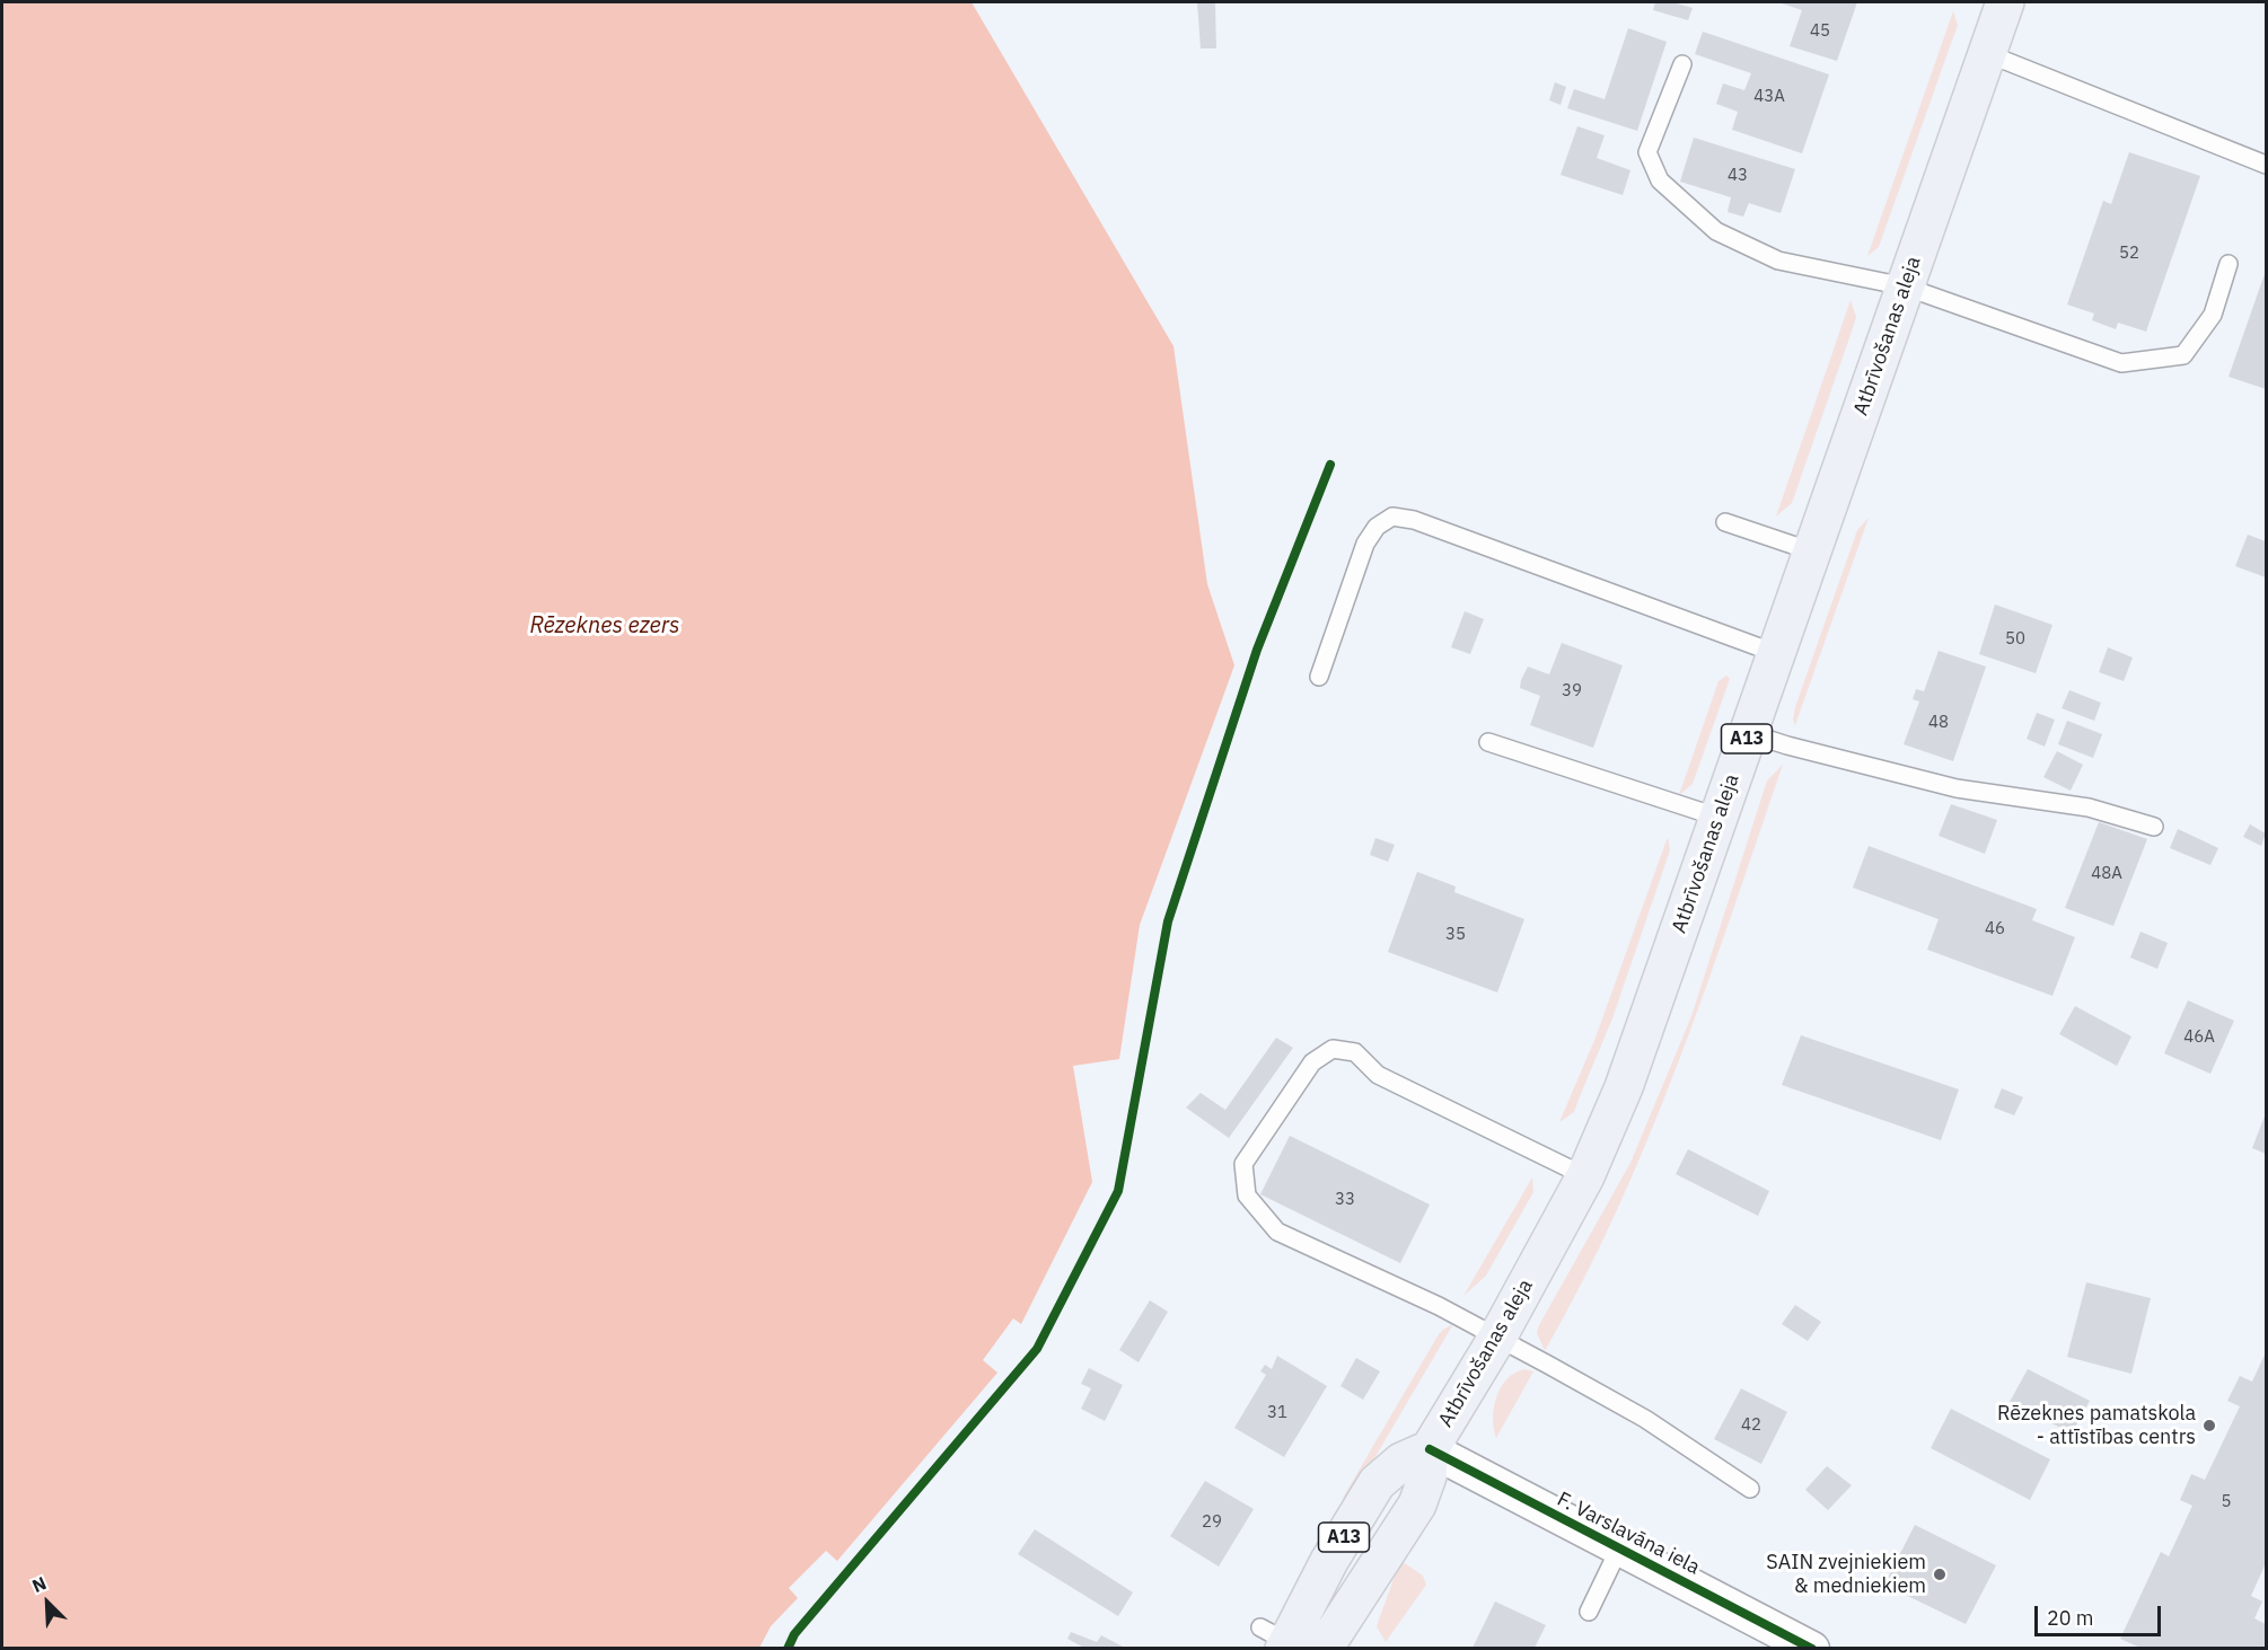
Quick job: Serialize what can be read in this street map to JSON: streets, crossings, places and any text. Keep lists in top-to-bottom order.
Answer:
{
  "streets": {
    "main road": ["Atbrīvošanas aleja", "A13"],
    "street": ["F. Varslavāna iela"]
  },
  "crossings": [
    ["Atbrīvošanas aleja", "F. Varslavāna iela"]
  ],
  "water": ["Rēzeknes ezers"],
  "places": ["Rēzeknes pamatskola - attīstības centrs", "SAIN zvejniekiem & medniekiem"],
  "house_numbers": [
    "45",
    "43A",
    "43",
    "52",
    "50",
    "39",
    "48",
    "48A",
    "46",
    "35",
    "46A",
    "33",
    "31",
    "42",
    "5",
    "29"
  ],
  "scale_bar": "20 m",
  "north": "top left"
}
